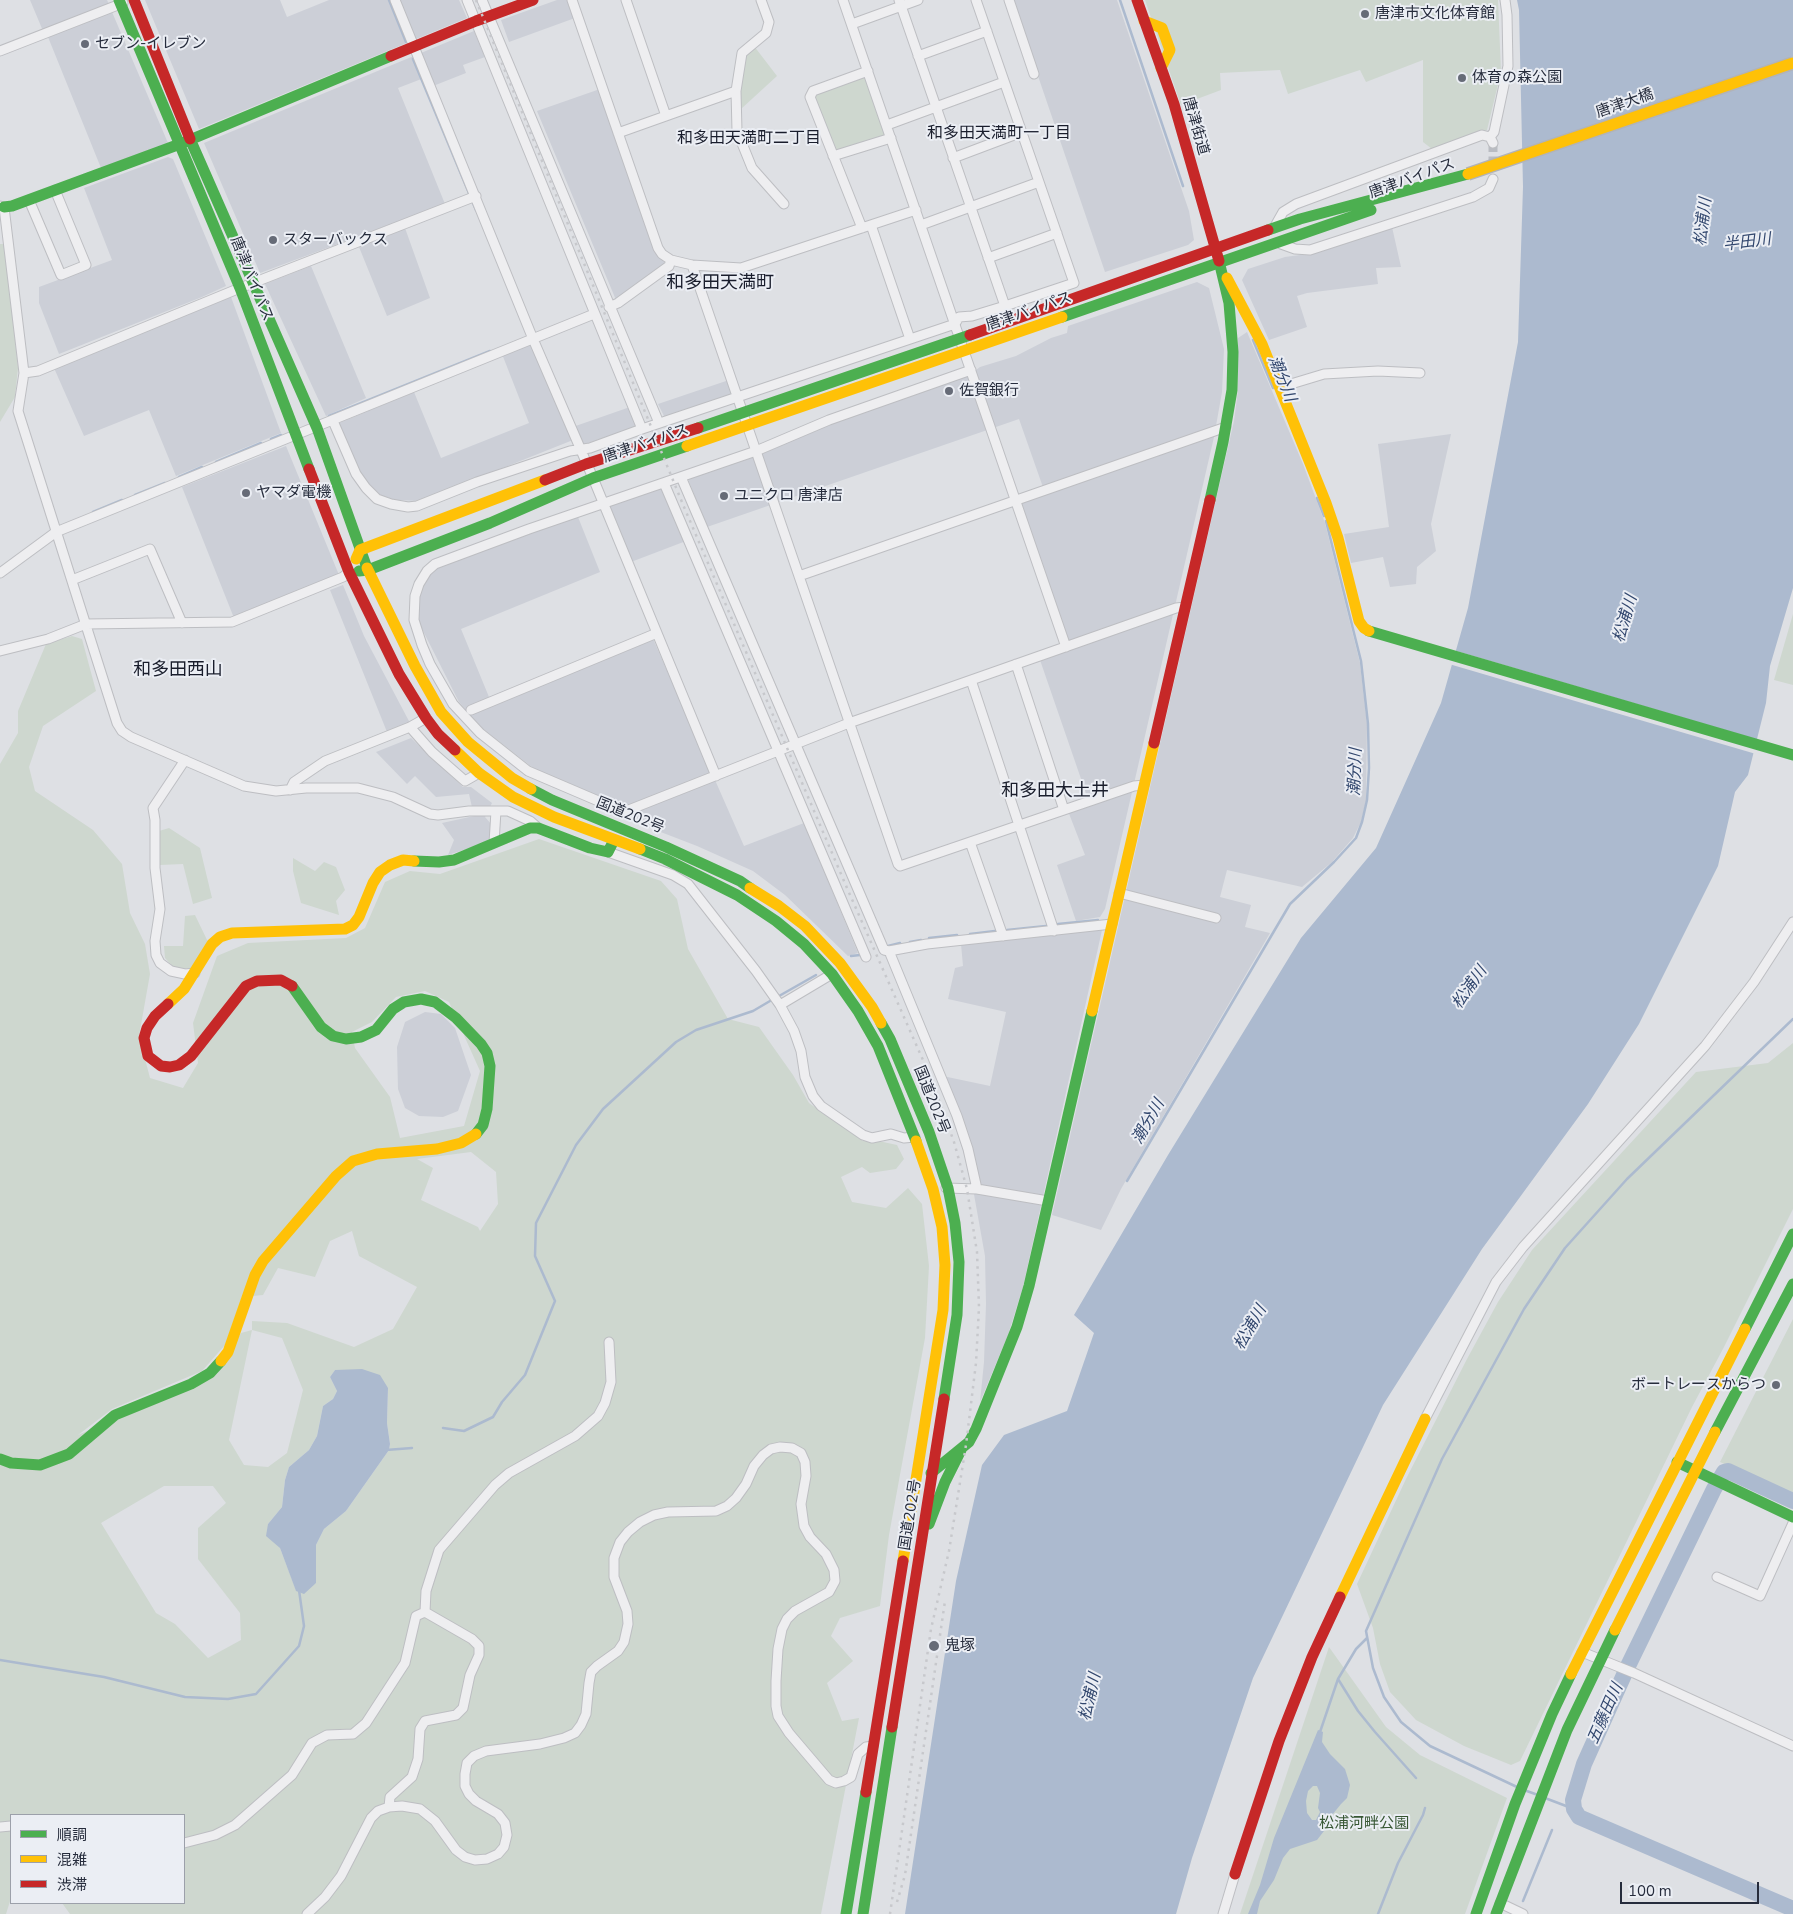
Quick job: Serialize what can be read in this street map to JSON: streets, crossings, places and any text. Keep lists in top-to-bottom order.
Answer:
{
  "streets": {
    "main road": [
      "唐津大橋",
      "唐津街道",
      "唐津バイパス",
      "国道202号"
    ]
  },
  "crossings": [
    ["唐津大橋", "唐津バイパス"],
    ["唐津街道", "唐津バイパス"],
    ["唐津バイパス", "国道202号"]
  ],
  "districts": [
    "和多田天満町一丁目",
    "和多田天満町二丁目",
    "和多田天満町",
    "和多田西山",
    "和多田大土井"
  ],
  "water": [
    "松浦川",
    "半田川",
    "潮分川",
    "五藤田川"
  ],
  "parks": ["松浦河畔公園"],
  "places": [
    "唐津市文化体育館",
    "セブン-イレブン",
    "体育の森公園",
    "スターバックス",
    "佐賀銀行",
    "ヤマダ電機",
    "ユニクロ 唐津店",
    "ボートレースからつ",
    "鬼塚"
  ],
  "legend": ["順調", "混雑", "渋滞"],
  "scale_bar": "100 m"
}
